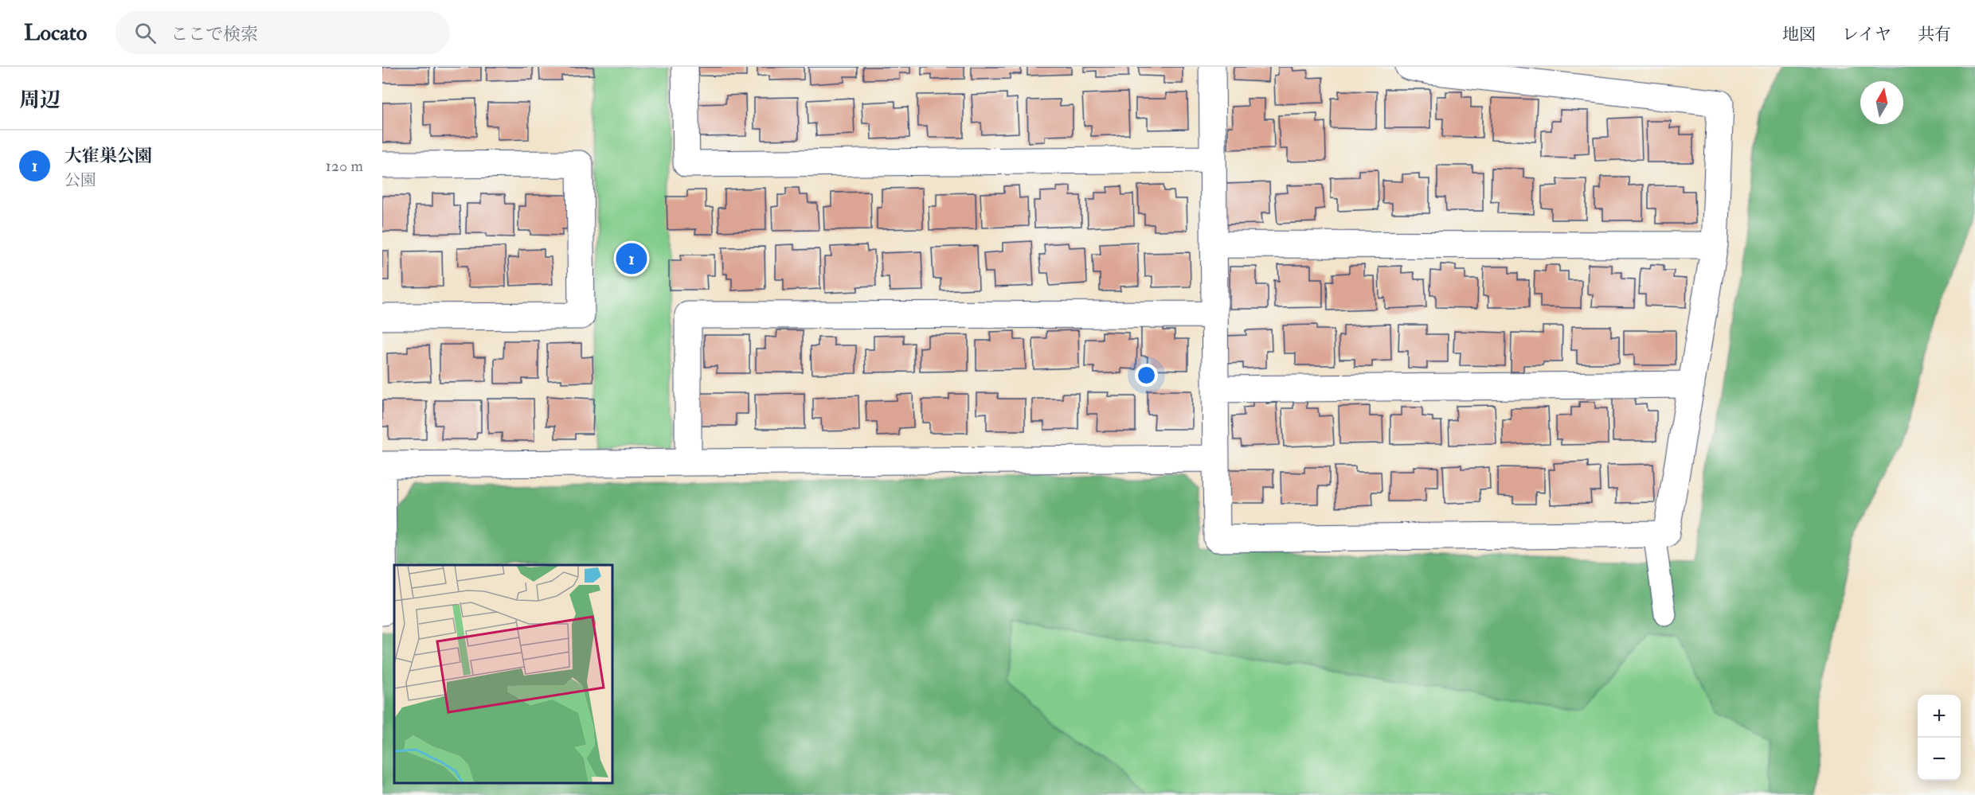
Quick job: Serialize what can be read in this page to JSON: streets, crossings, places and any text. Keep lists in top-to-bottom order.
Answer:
{
  "north": "top",
  "page": {
    "header": "Locato",
    "search": "ここで検索",
    "nav": ["地図", "レイヤ", "共有"],
    "heading": "周辺",
    "list": [
      {
        "mark": "1",
        "name": "大寉巣公園",
        "note": "公園",
        "value": "120 m"
      }
    ],
    "pins": "1",
    "map_buttons": ["+", "−"]
  }
}
